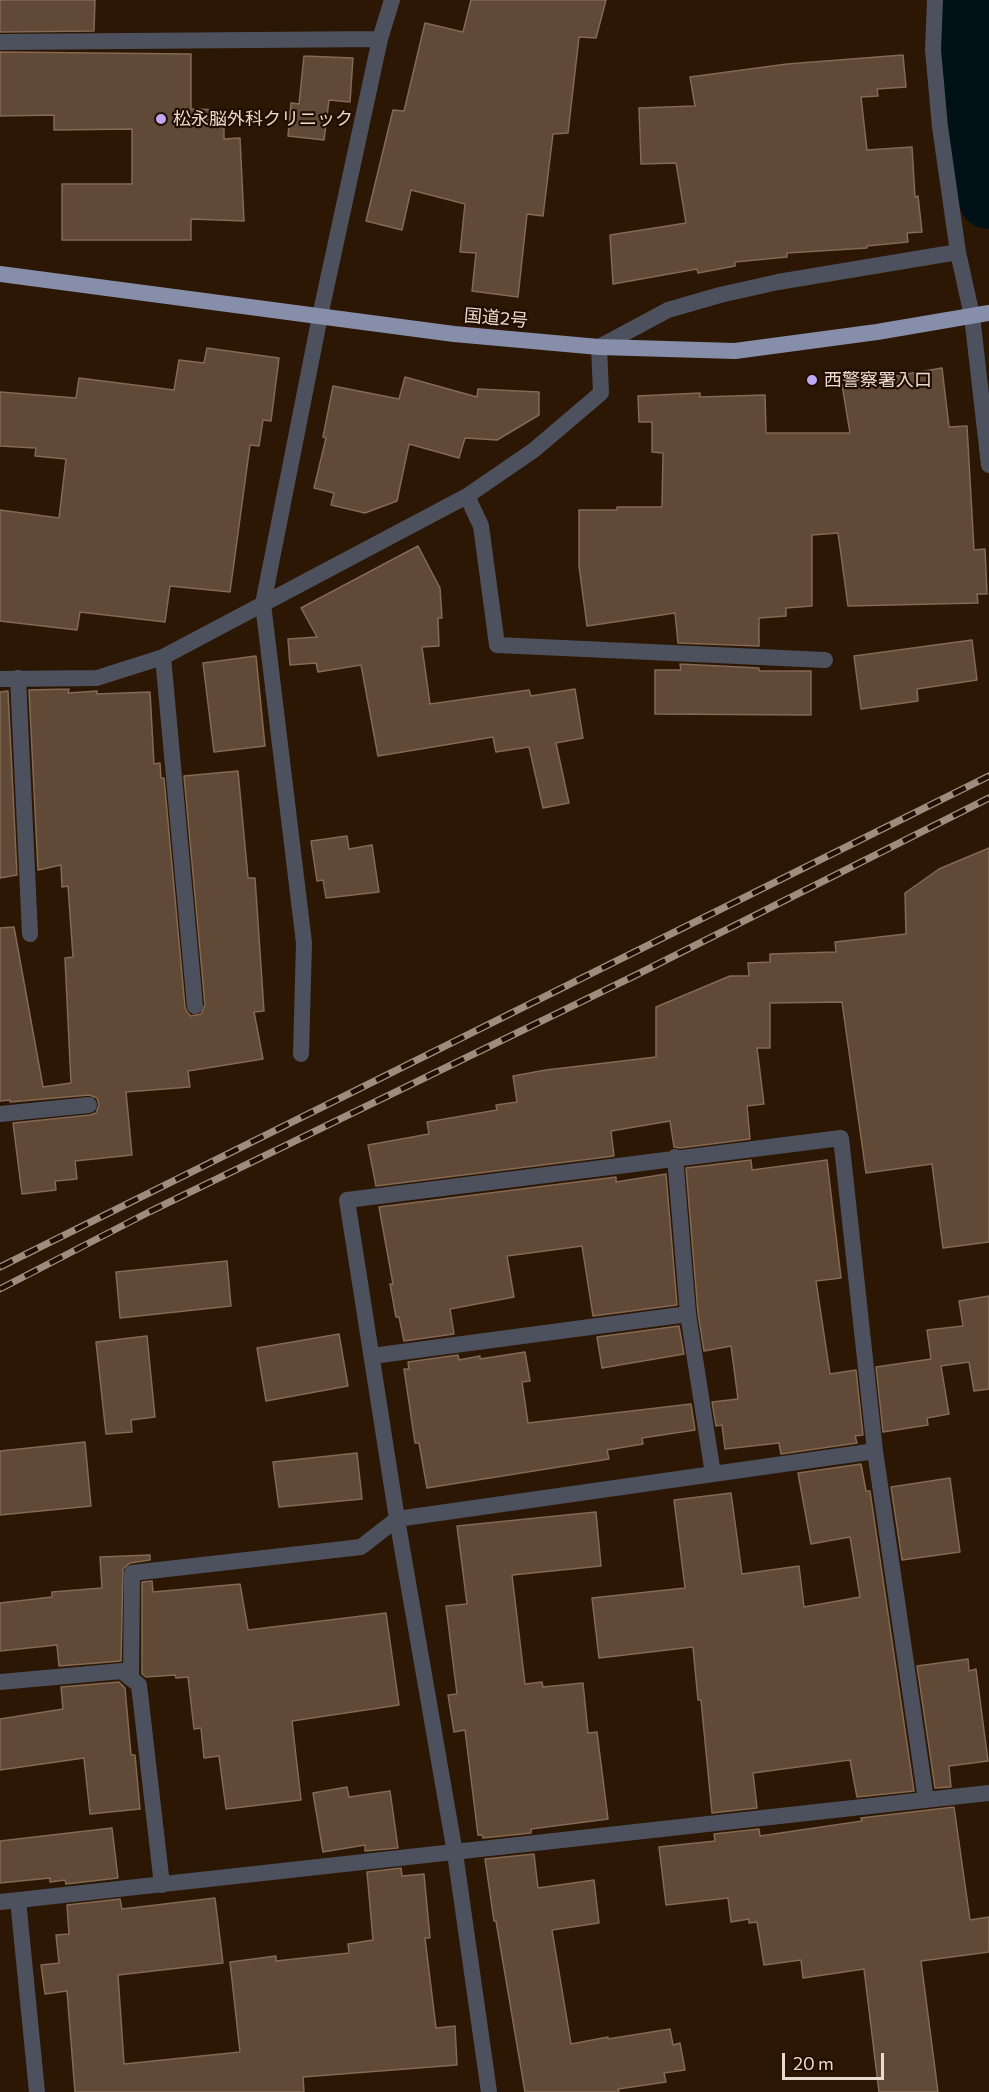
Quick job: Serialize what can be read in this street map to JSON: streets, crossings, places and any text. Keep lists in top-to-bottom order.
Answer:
{
  "streets": {
    "highway": ["国道2号"]
  },
  "places": ["松永脳外科クリニック", "西警察署入口"],
  "scale_bar": "20 m"
}
